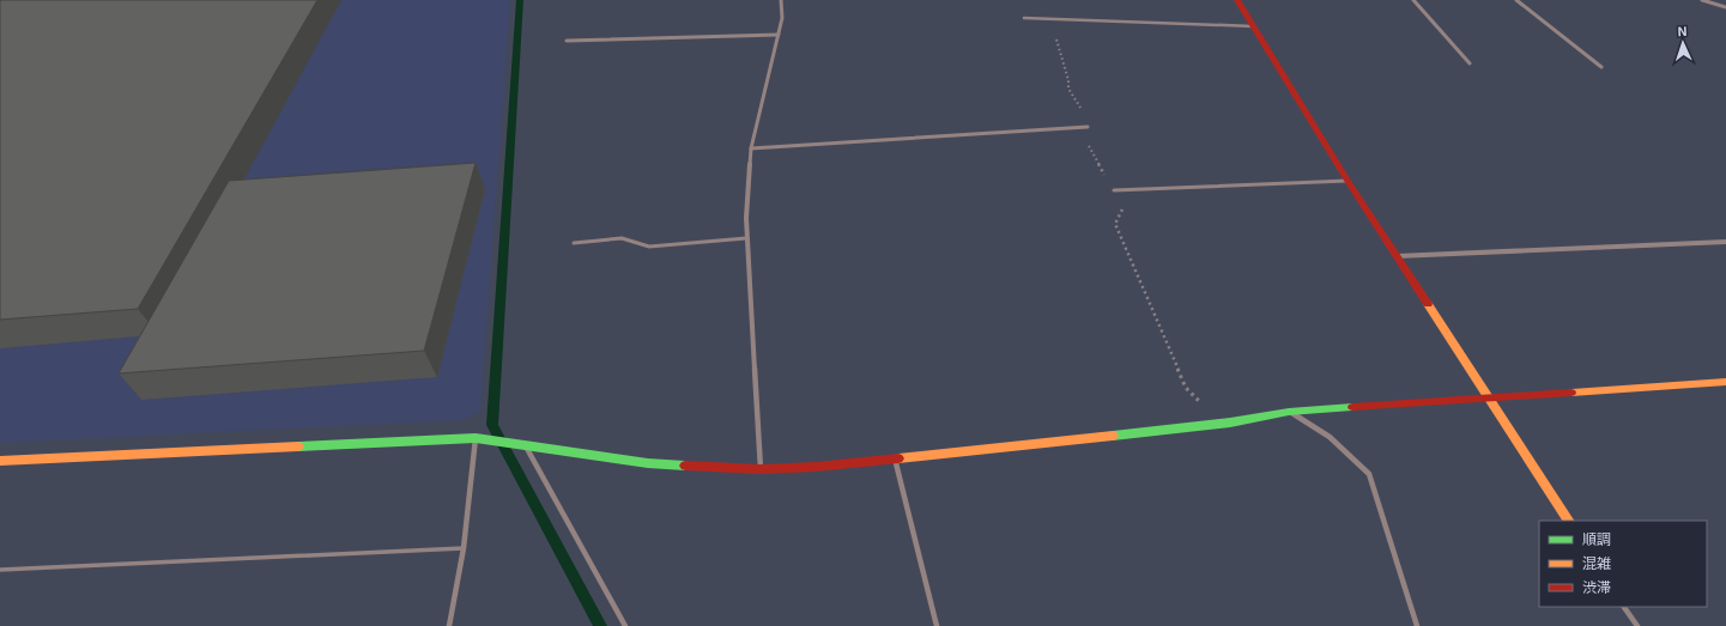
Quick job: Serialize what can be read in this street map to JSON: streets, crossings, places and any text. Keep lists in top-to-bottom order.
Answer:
{
  "legend": ["順調", "混雑", "渋滞"],
  "north": "top"
}
